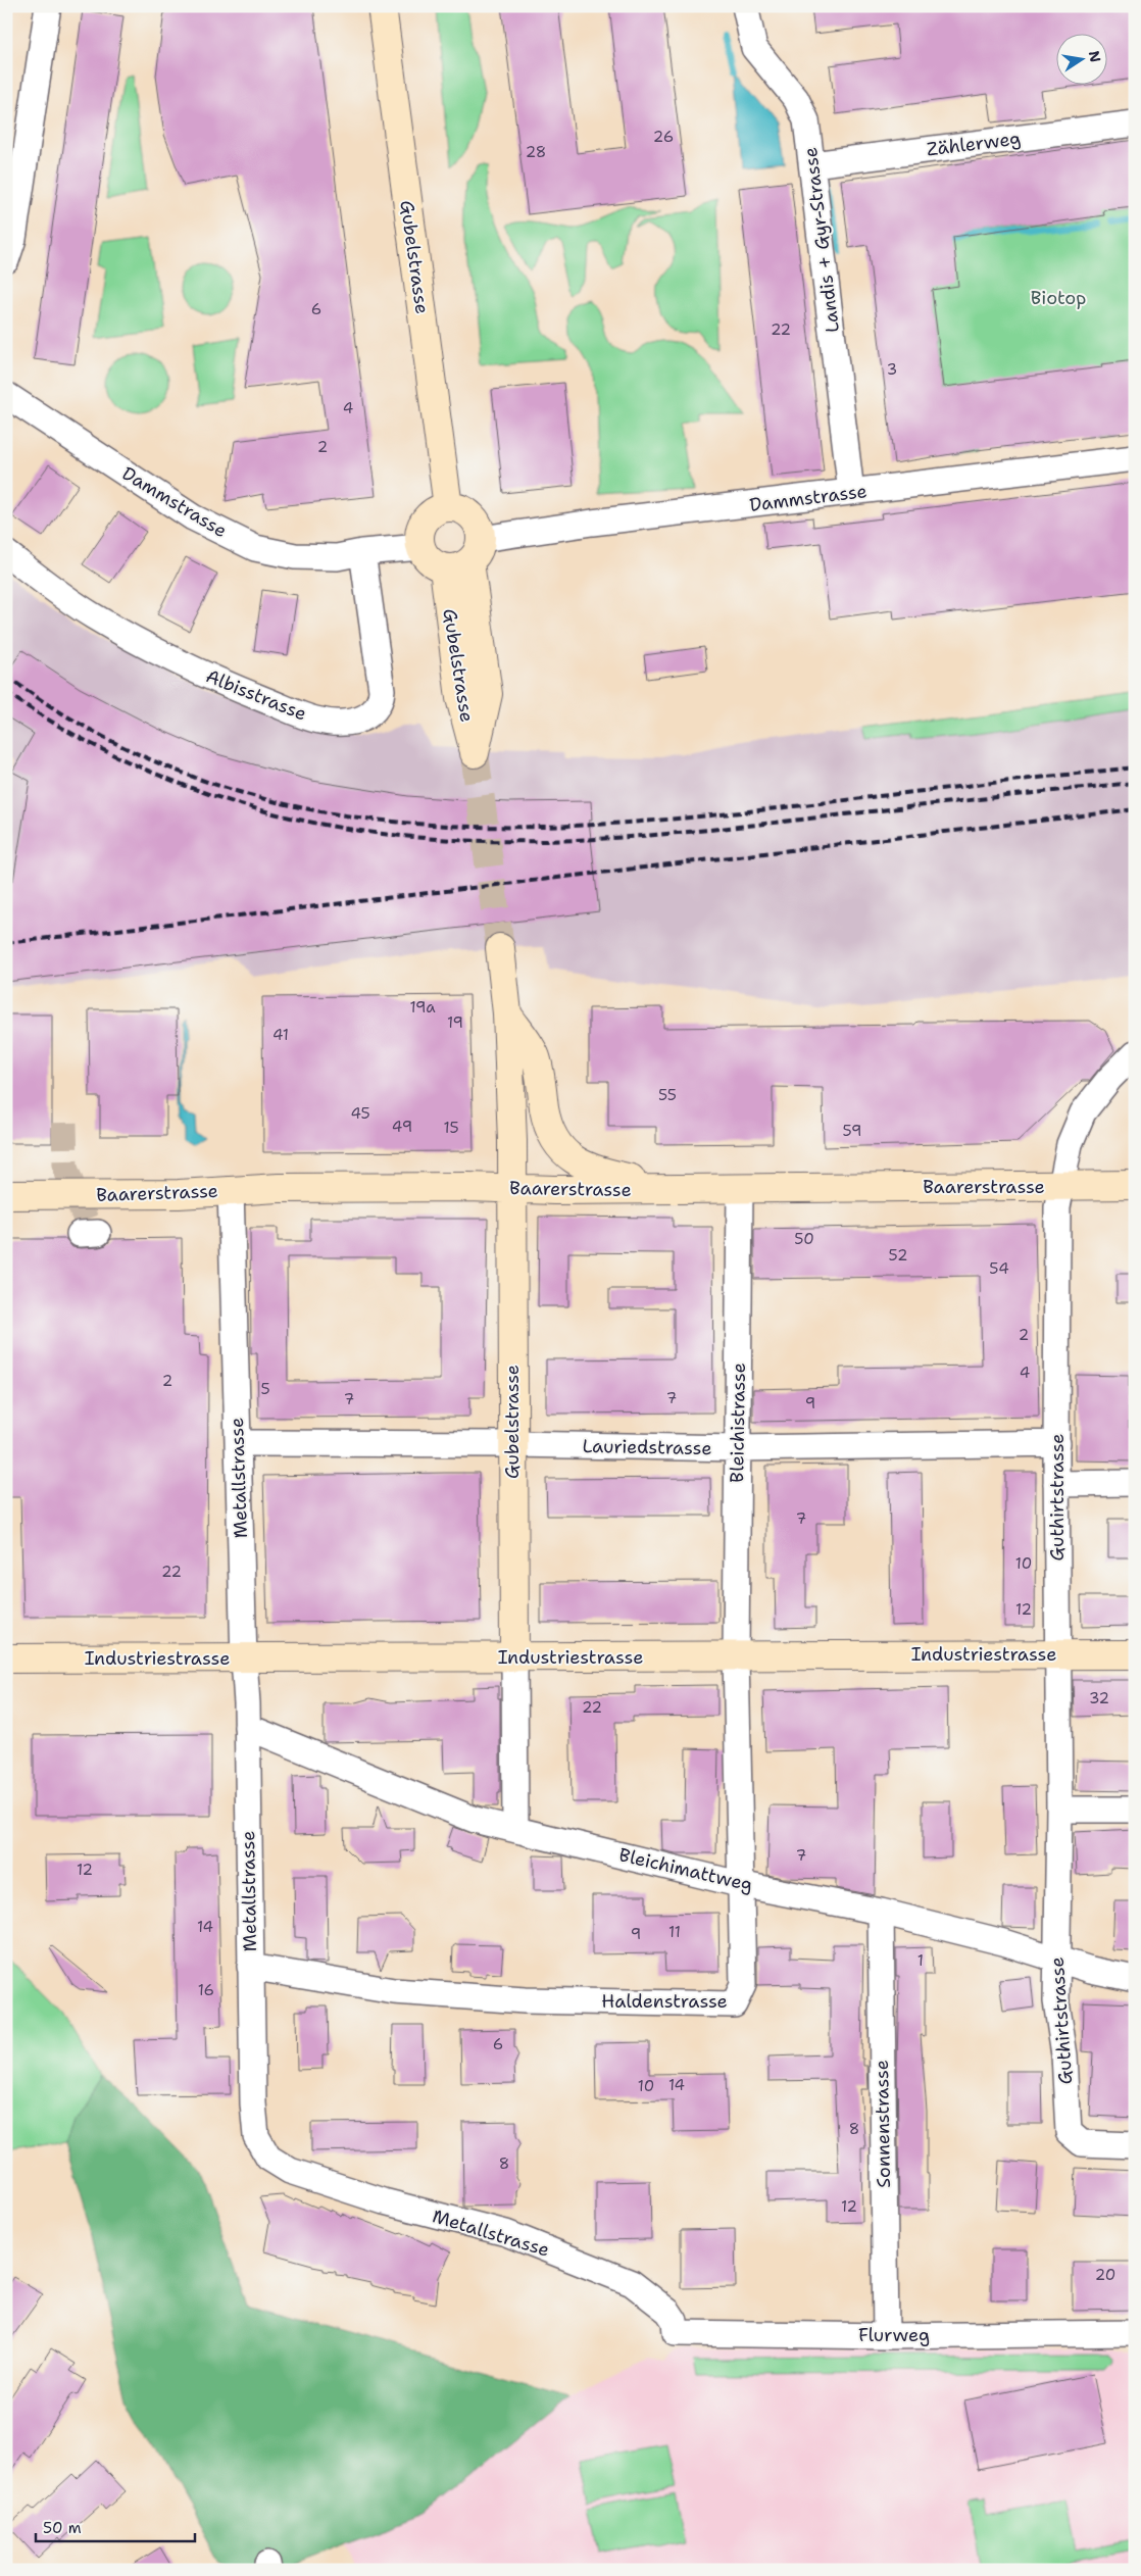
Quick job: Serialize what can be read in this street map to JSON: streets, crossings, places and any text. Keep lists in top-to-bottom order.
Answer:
{
  "streets": {
    "street": [
      "Zählerweg",
      "Landis + Gyr-Strasse",
      "Gubelstrasse",
      "Dammstrasse",
      "Albisstrasse",
      "Baarerstrasse",
      "Bleichistrasse",
      "Lauriedstrasse",
      "Metallstrasse",
      "Guthirtstrasse",
      "Industriestrasse",
      "Bleichimattweg",
      "Haldenstrasse",
      "Sonnenstrasse",
      "Flurweg"
    ]
  },
  "crossings": [
    ["Zählerweg", "Landis + Gyr-Strasse"],
    ["Landis + Gyr-Strasse", "Dammstrasse"],
    ["Gubelstrasse", "Dammstrasse"],
    ["Gubelstrasse", "Baarerstrasse"],
    ["Gubelstrasse", "Lauriedstrasse"],
    ["Gubelstrasse", "Industriestrasse"],
    ["Gubelstrasse", "Bleichimattweg"],
    ["Dammstrasse", "Albisstrasse"],
    ["Baarerstrasse", "Bleichistrasse"],
    ["Baarerstrasse", "Metallstrasse"],
    ["Baarerstrasse", "Guthirtstrasse"],
    ["Bleichistrasse", "Lauriedstrasse"],
    ["Bleichistrasse", "Industriestrasse"],
    ["Bleichistrasse", "Haldenstrasse"],
    ["Lauriedstrasse", "Metallstrasse"],
    ["Lauriedstrasse", "Guthirtstrasse"],
    ["Metallstrasse", "Industriestrasse"],
    ["Metallstrasse", "Bleichimattweg"],
    ["Metallstrasse", "Haldenstrasse"],
    ["Metallstrasse", "Flurweg"],
    ["Guthirtstrasse", "Industriestrasse"],
    ["Guthirtstrasse", "Bleichimattweg"],
    ["Industriestrasse", "Haldenstrasse"],
    ["Bleichimattweg", "Haldenstrasse"],
    ["Bleichimattweg", "Sonnenstrasse"],
    ["Sonnenstrasse", "Flurweg"]
  ],
  "parks": ["Biotop"],
  "house_numbers": [
    "26",
    "28",
    "6",
    "22",
    "3",
    "4",
    "2",
    "19a",
    "19",
    "41",
    "55",
    "45",
    "49",
    "15",
    "59",
    "50",
    "52",
    "54",
    "2",
    "4",
    "2",
    "5",
    "7",
    "7",
    "9",
    "7",
    "10",
    "22",
    "12",
    "32",
    "22",
    "7",
    "12",
    "14",
    "11",
    "9",
    "1",
    "16",
    "6",
    "14",
    "10",
    "8",
    "8",
    "12",
    "20"
  ],
  "scale_bar": "50 m",
  "north": "right"
}
